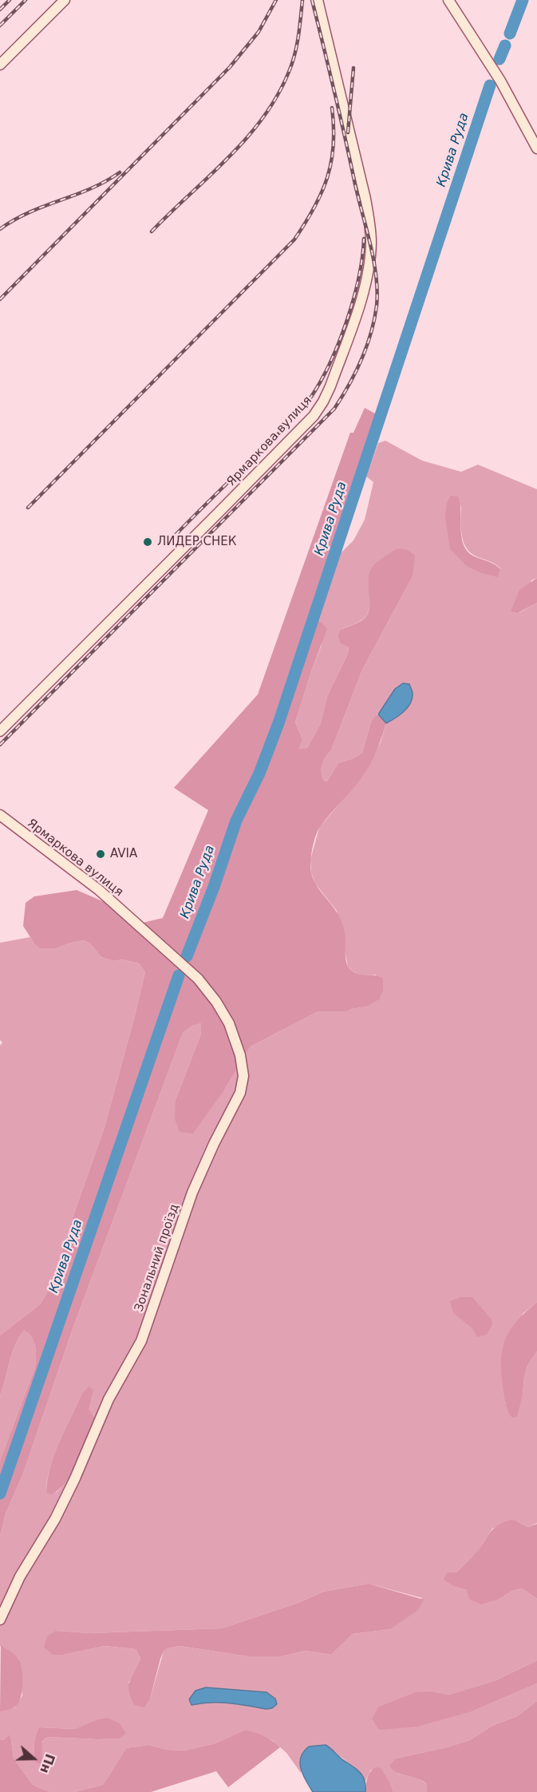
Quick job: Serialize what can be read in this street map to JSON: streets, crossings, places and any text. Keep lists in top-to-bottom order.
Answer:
{
  "streets": {
    "street": ["Ярмаркова вулиця", "Зональний проїзд"]
  },
  "crossings": [
    ["Ярмаркова вулиця", "Зональний проїзд"]
  ],
  "water": ["Крива Руда"],
  "places": ["ЛИДЕР СНЕК", "AVIA"],
  "north": "right"
}
